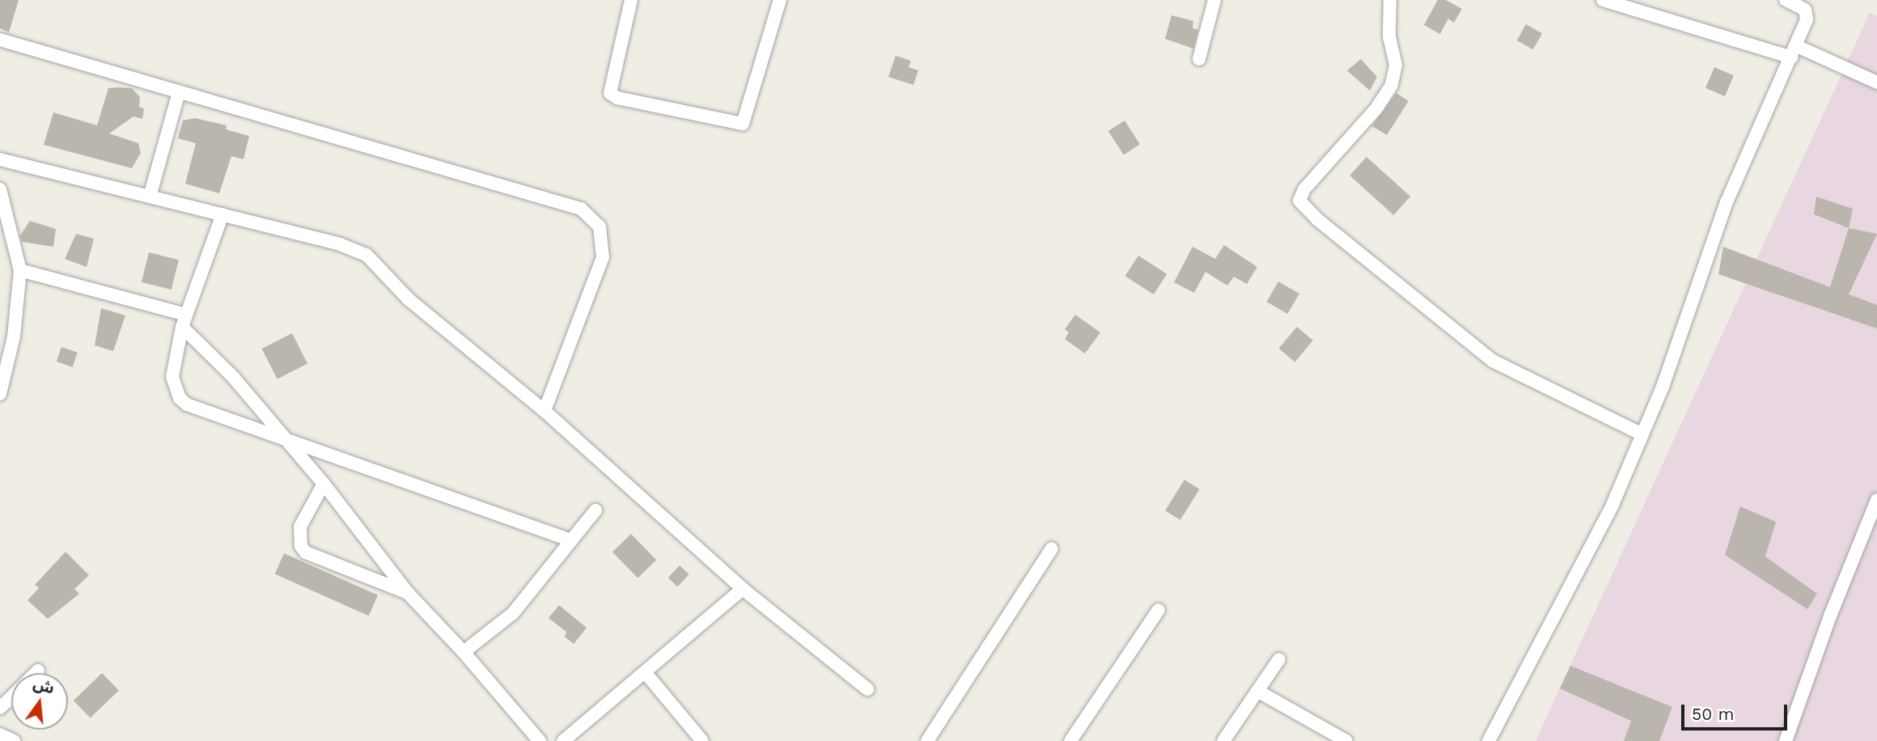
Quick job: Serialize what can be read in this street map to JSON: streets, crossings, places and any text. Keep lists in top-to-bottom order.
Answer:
{
  "scale_bar": "50 m",
  "north": "top"
}
